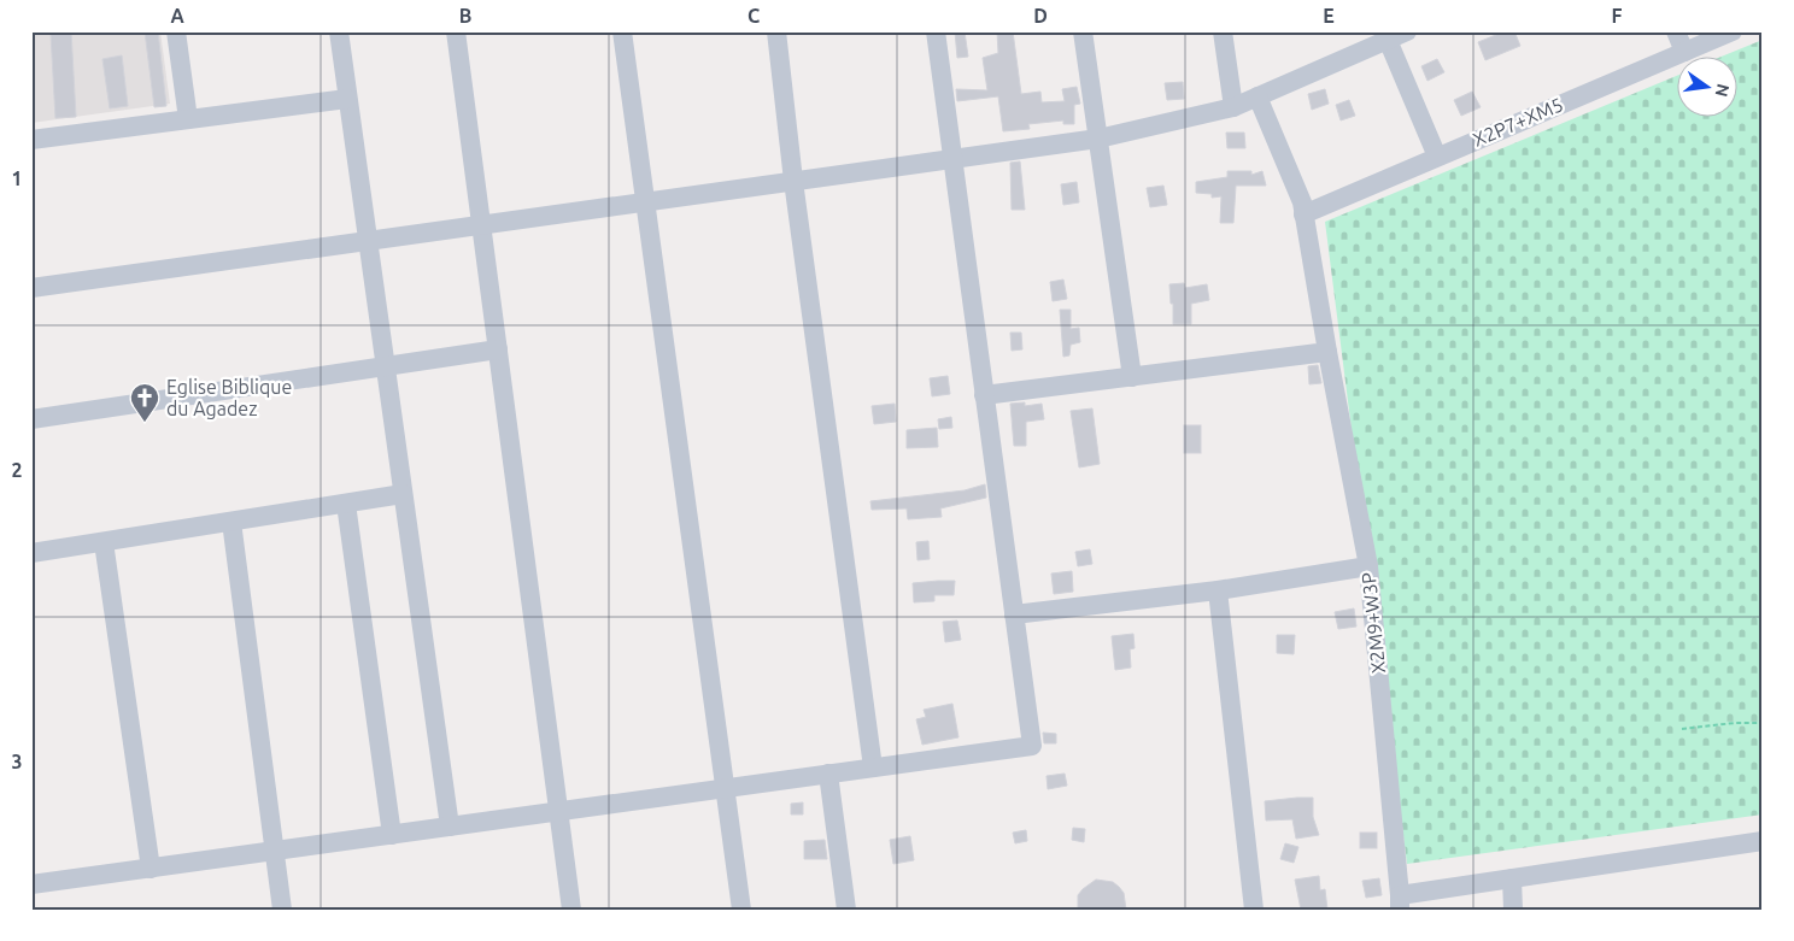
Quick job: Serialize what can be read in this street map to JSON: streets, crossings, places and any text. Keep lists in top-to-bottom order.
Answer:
{
  "streets": {
    "street": ["X2P7+XM5", "X2M9+W3P"]
  },
  "crossings": [
    ["X2P7+XM5", "X2M9+W3P"]
  ],
  "places": {
    "church": ["Eglise Biblique du Agadez"]
  },
  "north": "right",
  "grid": {
    "columns": [
      "A",
      "B",
      "C",
      "D",
      "E",
      "F"
    ],
    "rows": ["1", "2", "3"]
  }
}
